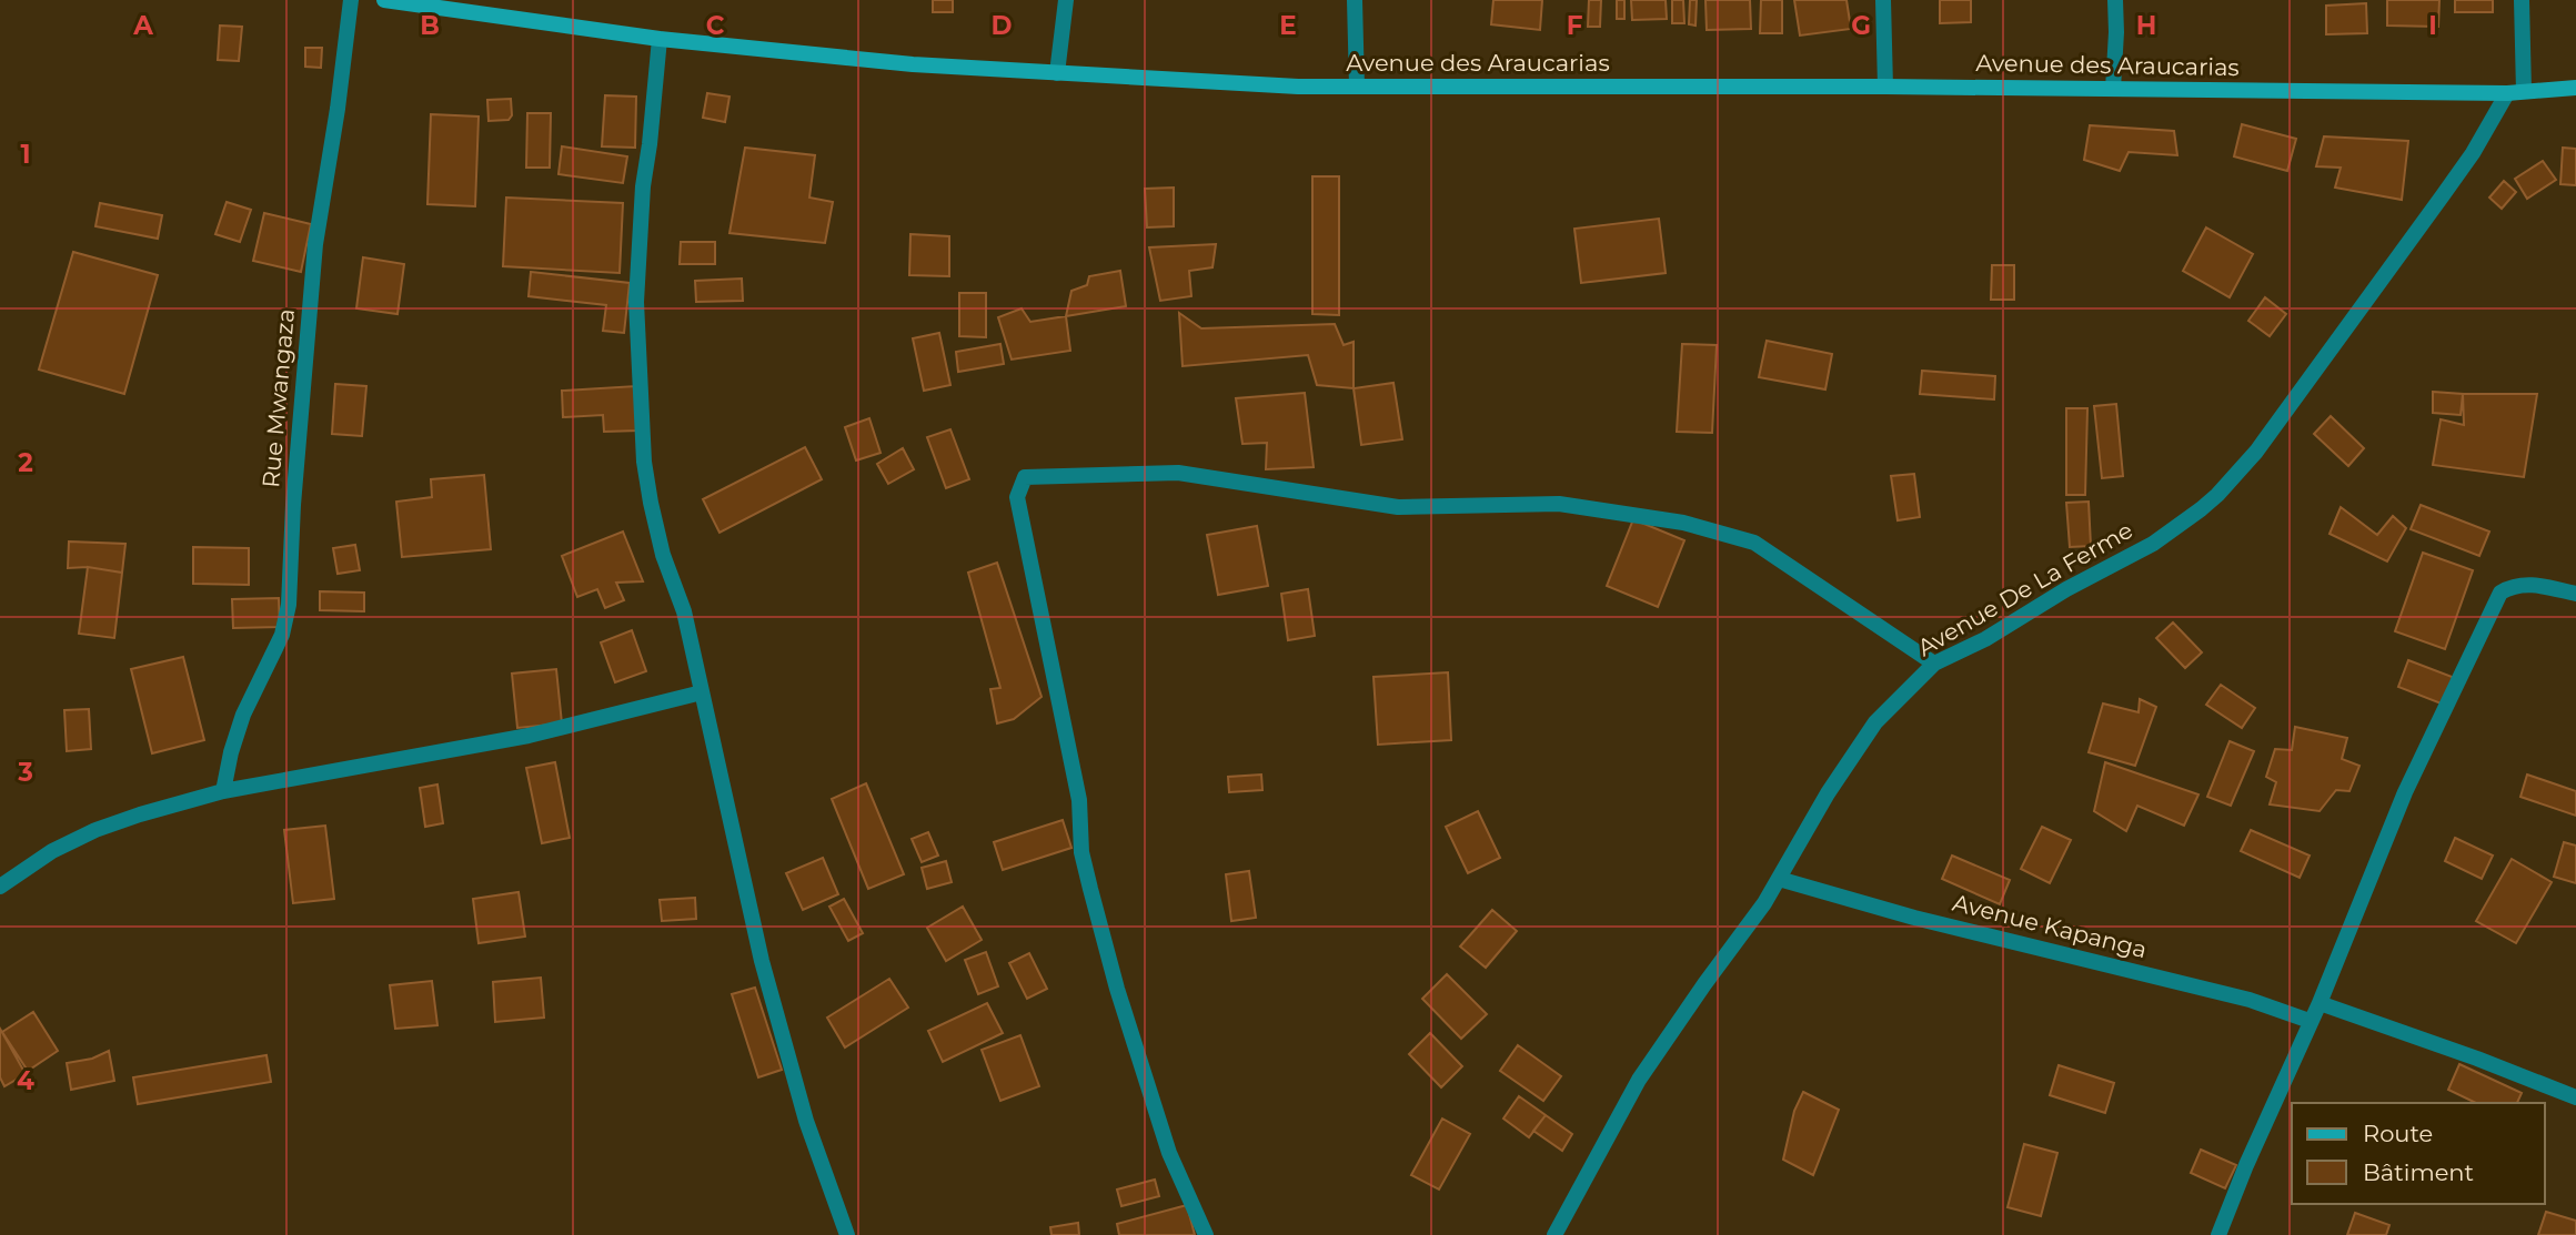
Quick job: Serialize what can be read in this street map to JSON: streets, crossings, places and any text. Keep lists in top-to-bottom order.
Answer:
{
  "streets": {
    "street": [
      "Avenue des Araucarias",
      "Rue Mwangaza",
      "Avenue De La Ferme",
      "Avenue Kapanga"
    ]
  },
  "crossings": [
    ["Avenue des Araucarias", "Avenue De La Ferme"],
    ["Avenue De La Ferme", "Avenue Kapanga"]
  ],
  "legend": ["Route", "Bâtiment"],
  "grid": {
    "columns": [
      "A",
      "B",
      "C",
      "D",
      "E",
      "F",
      "G",
      "H",
      "I"
    ],
    "rows": [
      "1",
      "2",
      "3",
      "4"
    ]
  }
}
